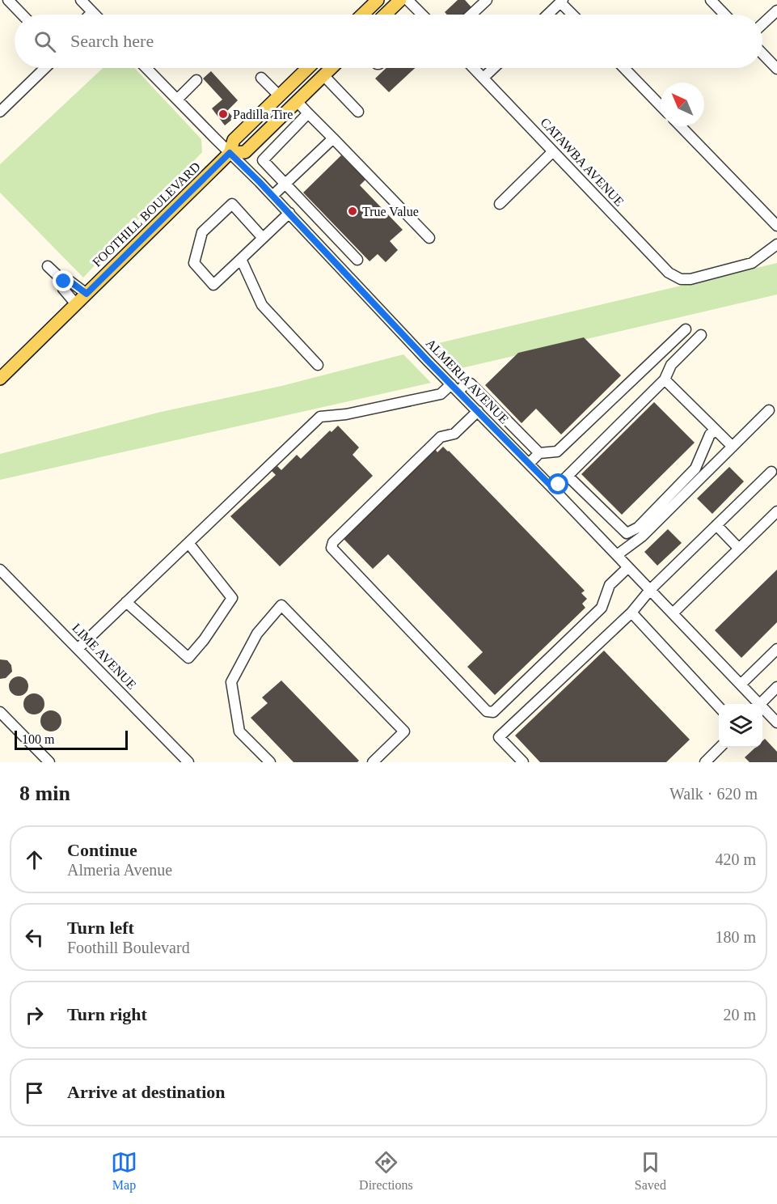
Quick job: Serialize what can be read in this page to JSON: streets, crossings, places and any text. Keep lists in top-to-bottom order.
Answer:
{
  "streets": {
    "main road": ["FOOTHILL BOULEVARD"],
    "street": ["CATAWBA AVENUE", "ALMERIA AVENUE", "LIME AVENUE"]
  },
  "crossings": [
    ["FOOTHILL BOULEVARD", "ALMERIA AVENUE"]
  ],
  "places": ["Padilla Tire", "True Value"],
  "scale_bar": "100 m",
  "north": "top left",
  "page": {
    "search": "Search here",
    "scale": "100 m",
    "heading": ["8 min", "Walk · 620 m"],
    "list": [
      ["Continue", "Almeria Avenue", "420 m"],
      ["Turn left", "Foothill Boulevard", "180 m"],
      ["Turn right", "20 m"],
      "Arrive at destination"
    ],
    "nav": ["Map", "Directions", "Saved"]
  }
}
